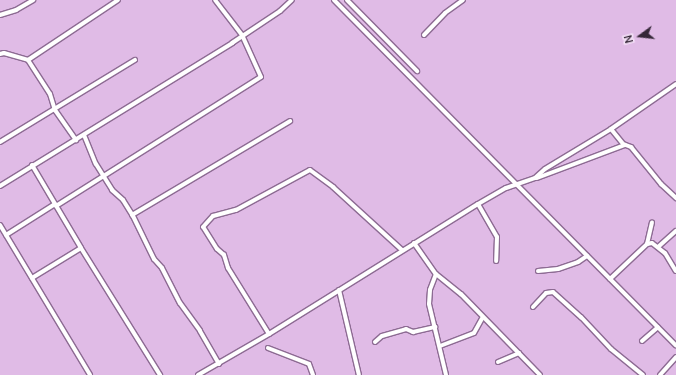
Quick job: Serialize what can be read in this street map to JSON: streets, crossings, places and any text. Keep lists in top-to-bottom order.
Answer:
{
  "north": "left"
}
